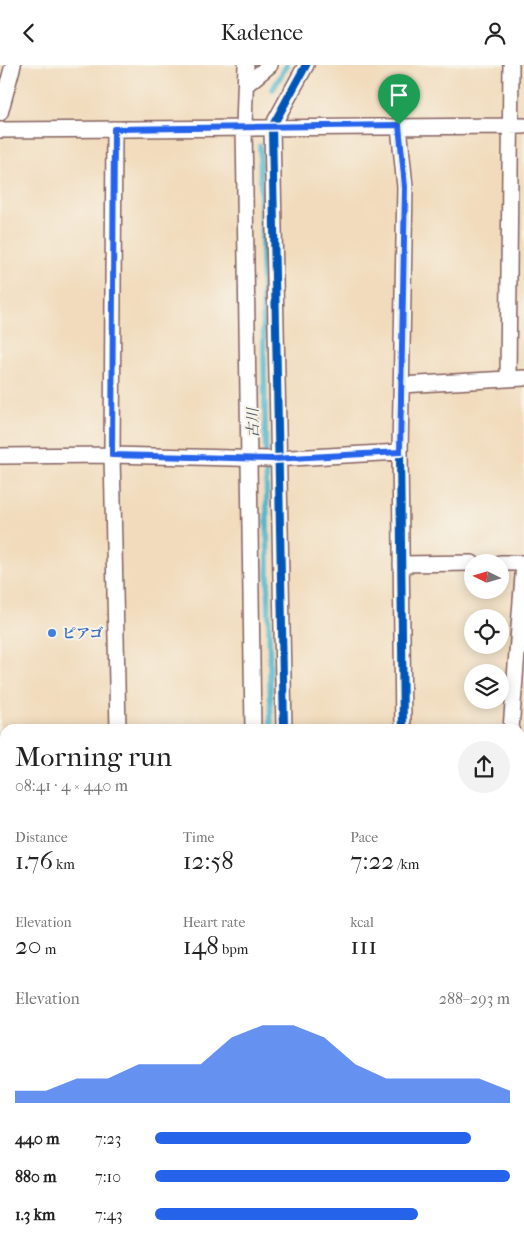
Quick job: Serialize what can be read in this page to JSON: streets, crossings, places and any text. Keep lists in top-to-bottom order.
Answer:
{
  "water": ["古川"],
  "places": ["ピアゴ"],
  "north": "left",
  "page": {
    "header": "Kadence",
    "heading": ["Morning run", "08:41 · 4 × 440 m"],
    "stats": [
      ["Distance", "1.76 km"],
      ["Time", "12:58"],
      ["Pace", "7:22 /km"],
      ["Elevation", "20 m"],
      ["Heart rate", "148 bpm"],
      ["kcal", "111"]
    ],
    "chart": ["Elevation", "288–293 m"],
    "list": [
      {
        "name": "440 m",
        "note": "7:23"
      },
      {
        "name": "880 m",
        "note": "7:10"
      },
      {
        "name": "1.3 km",
        "note": "7:43"
      }
    ]
  }
}
